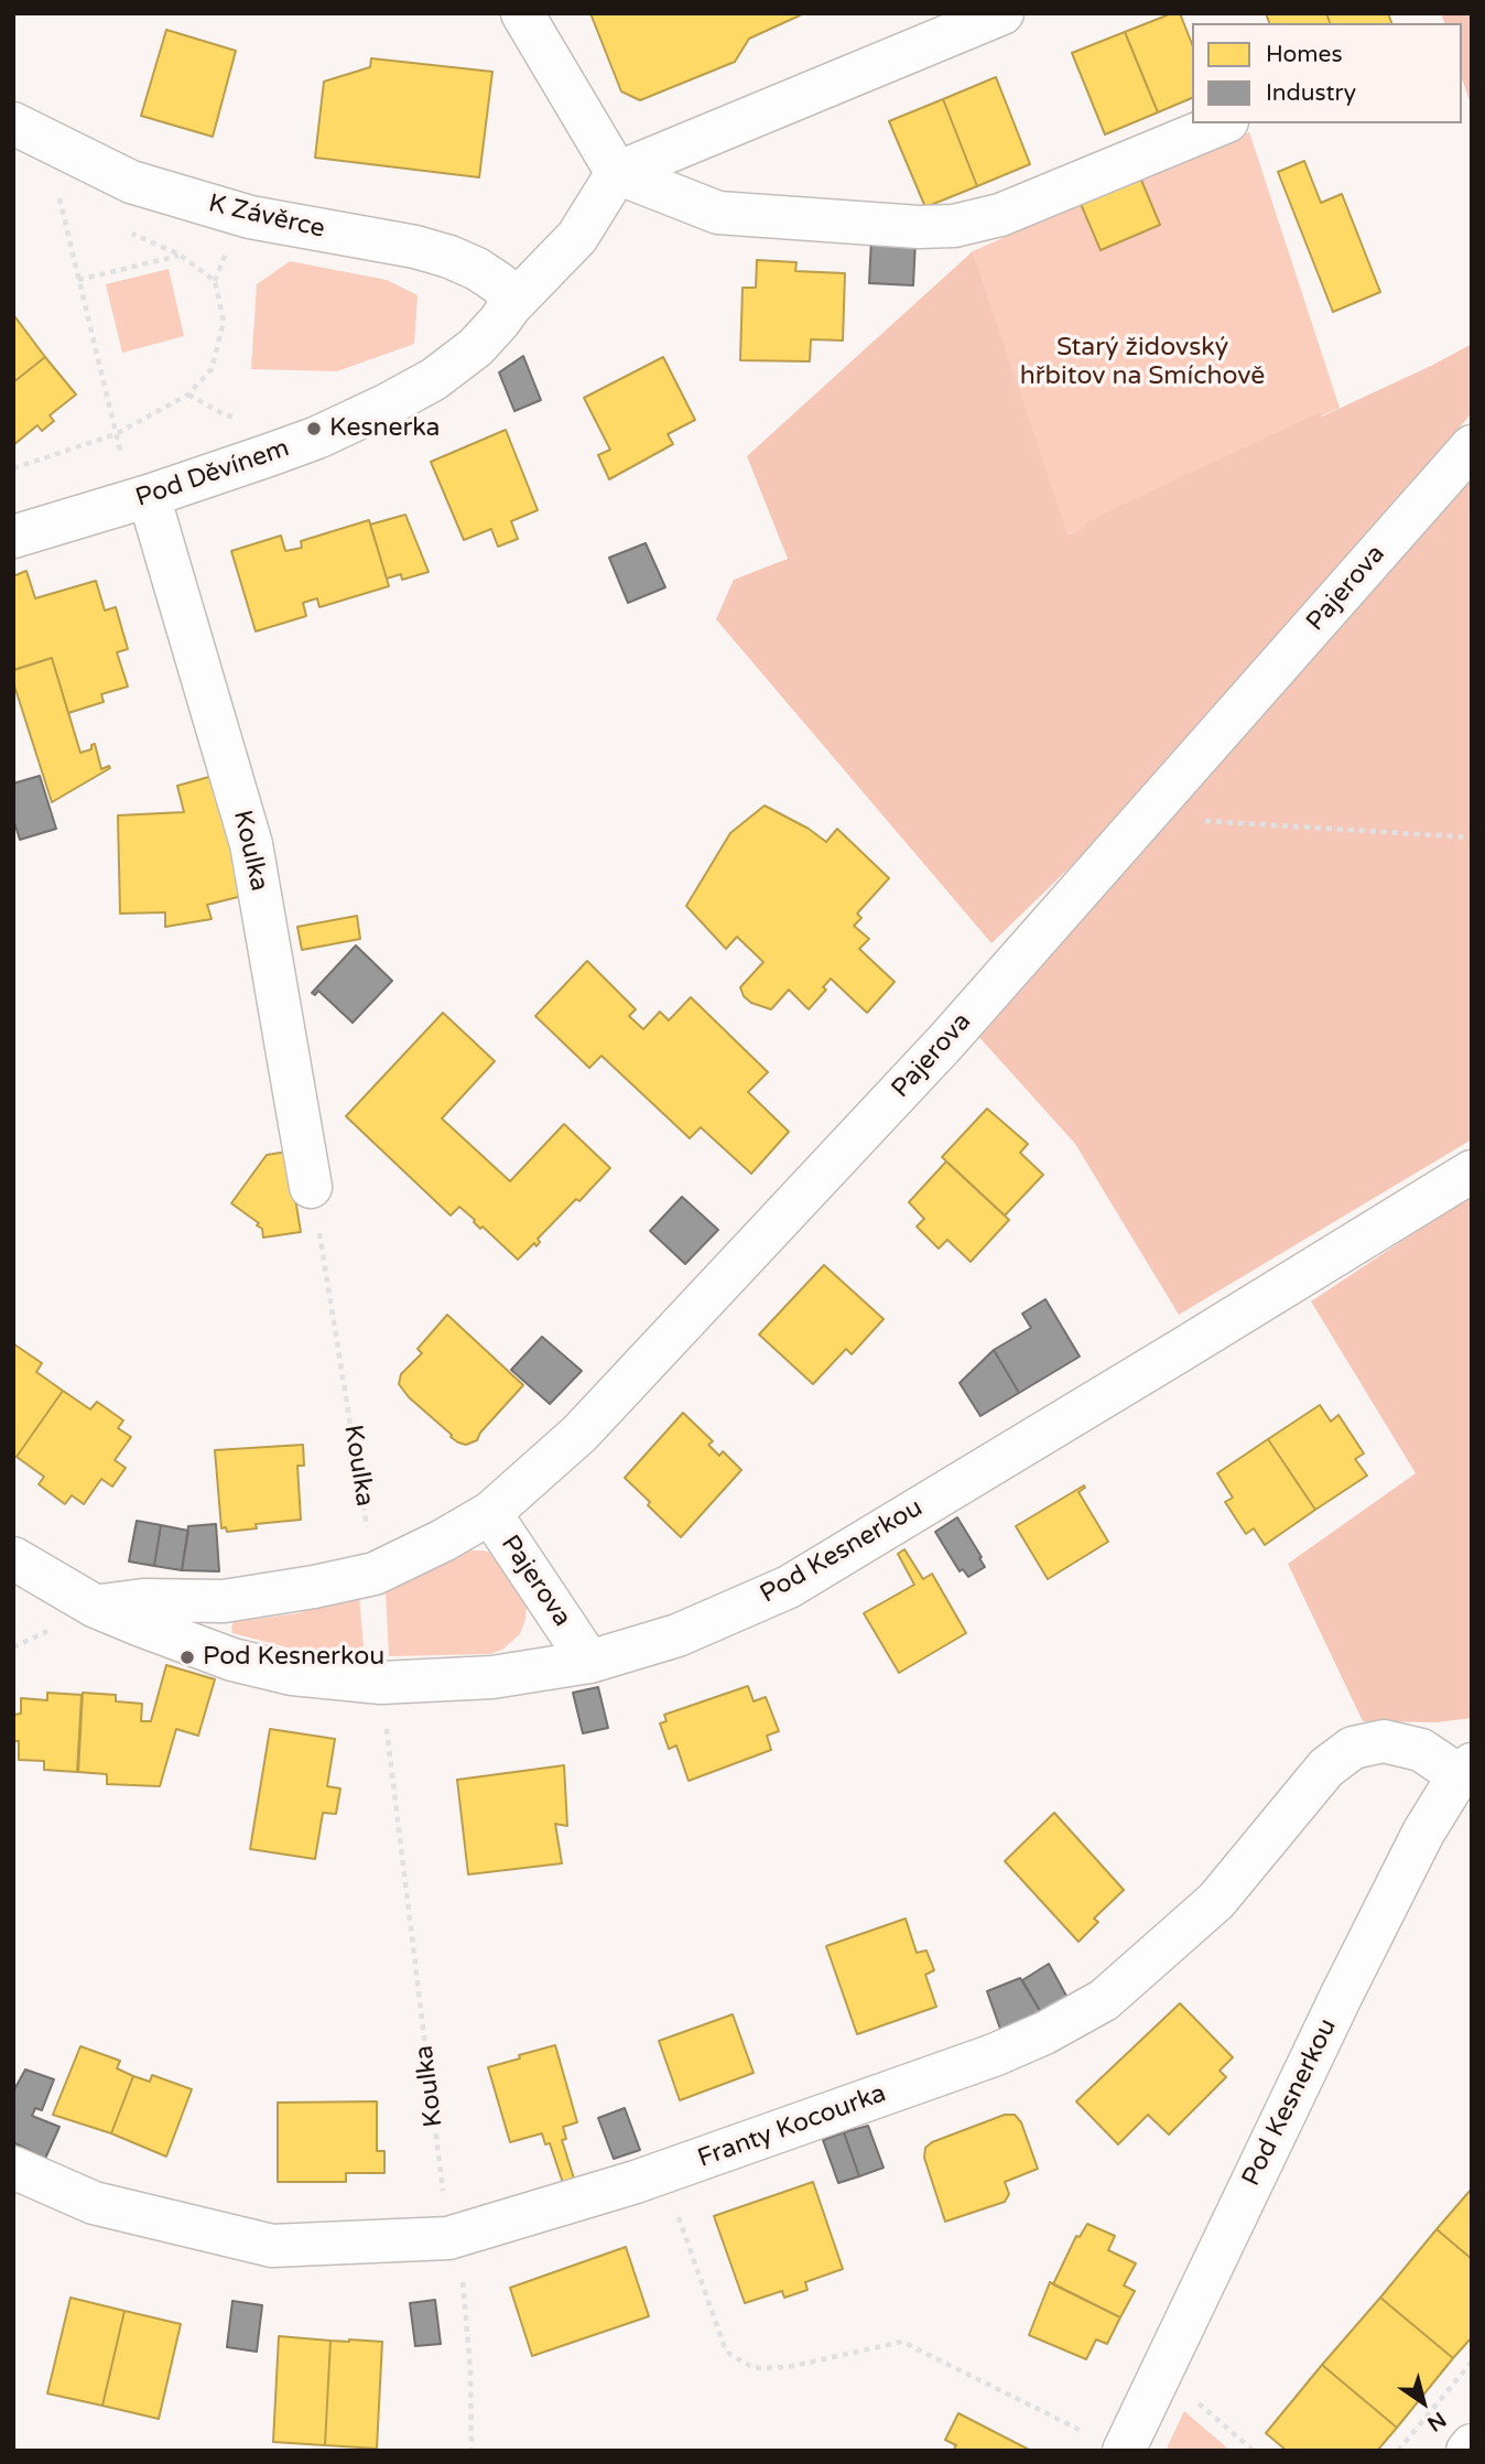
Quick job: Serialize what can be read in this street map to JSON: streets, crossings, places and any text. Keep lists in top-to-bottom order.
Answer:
{
  "streets": {
    "street": [
      "K Závěrce",
      "Pod Děvínem",
      "Pajerova",
      "Koulka",
      "Pod Kesnerkou",
      "Franty Kocourka"
    ]
  },
  "crossings": [
    ["K Závěrce", "Pod Děvínem"],
    ["Pod Děvínem", "Koulka"],
    ["Pajerova", "Pod Kesnerkou"],
    ["Koulka", "Pod Kesnerkou"],
    ["Koulka", "Franty Kocourka"],
    ["Pod Kesnerkou", "Franty Kocourka"]
  ],
  "parks": ["Starý židovský hřbitov na Smíchově"],
  "places": ["Kesnerka", "Pod Kesnerkou"],
  "legend": ["Homes", "Industry"],
  "north": "bottom right"
}
